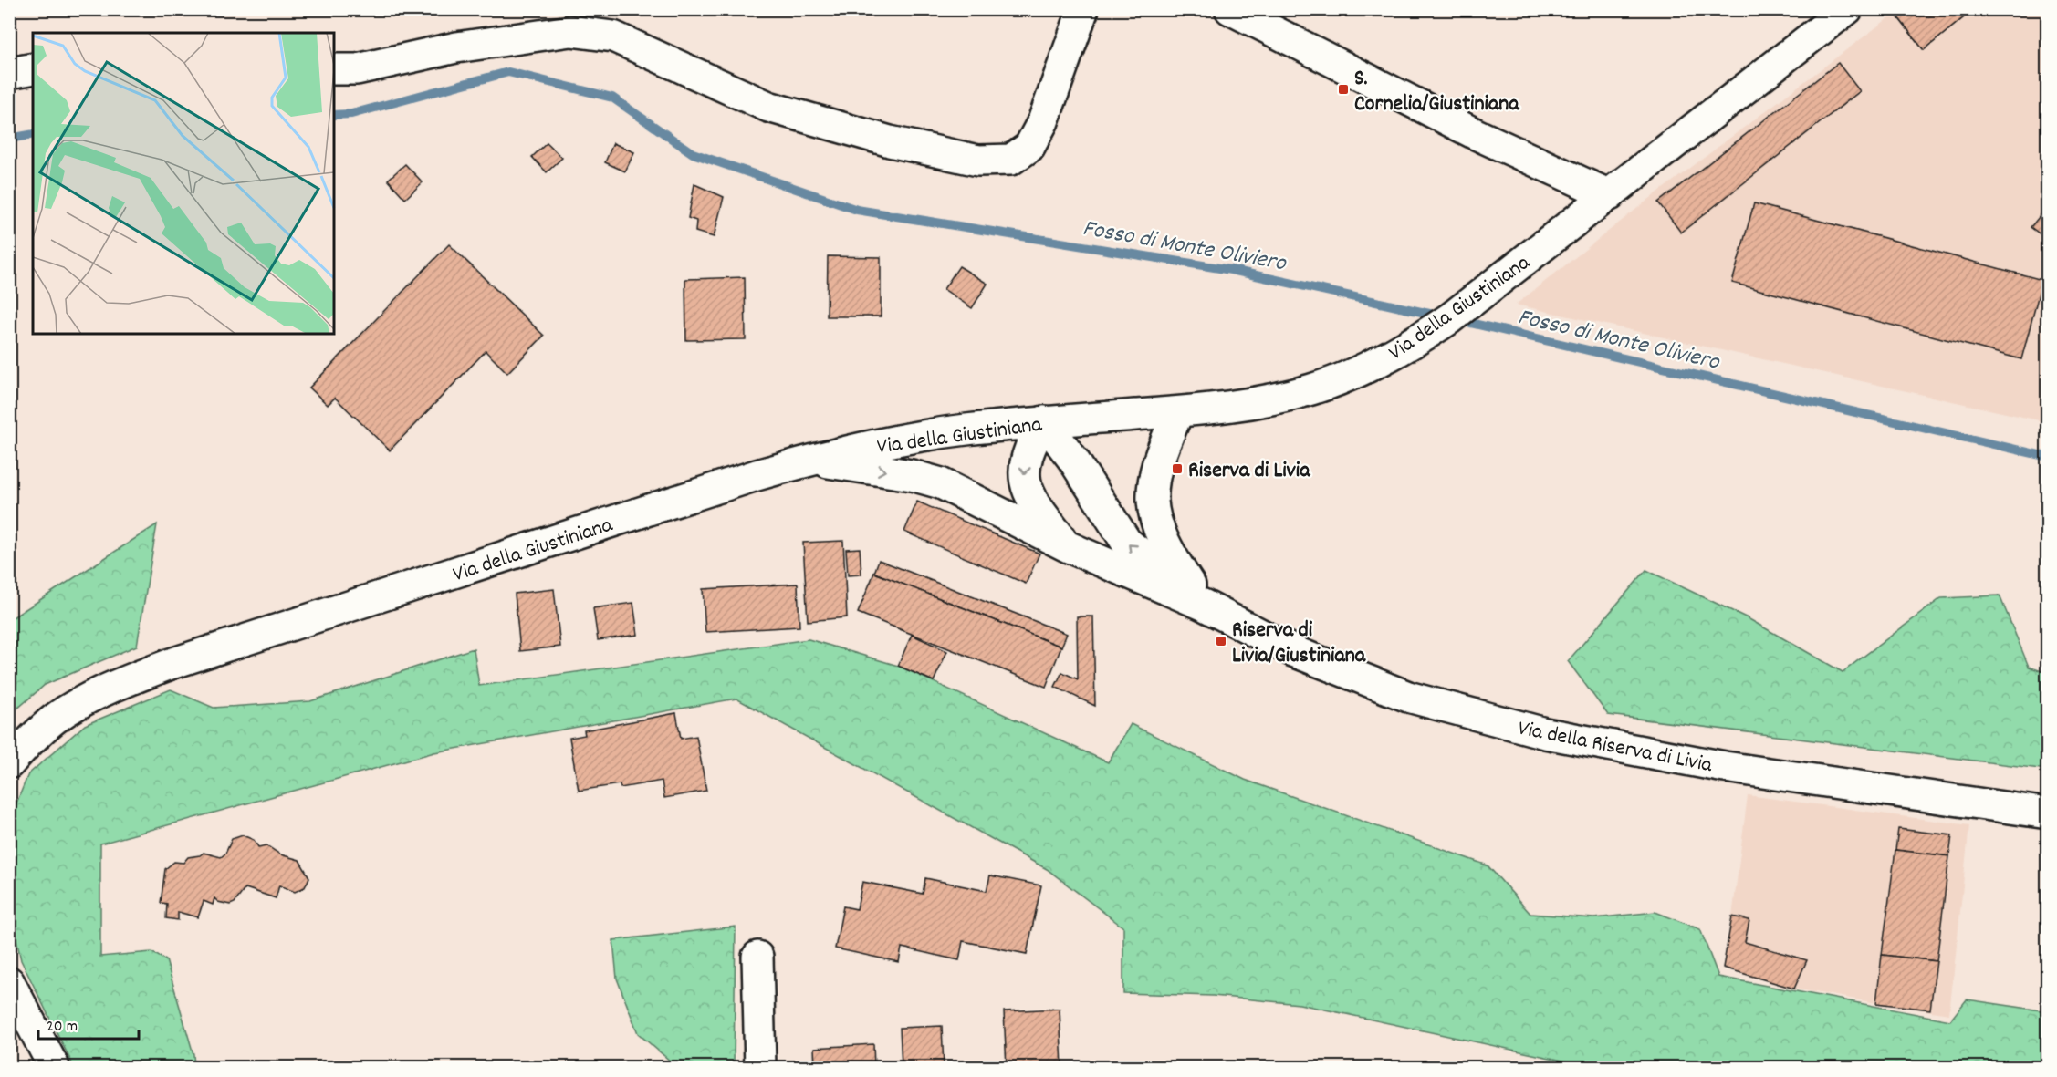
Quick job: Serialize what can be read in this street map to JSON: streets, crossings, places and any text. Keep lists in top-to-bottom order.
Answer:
{
  "streets": {
    "street": ["Via della Giustiniana", "Via della Riserva di Livia"]
  },
  "crossings": [
    ["Via della Giustiniana", "Via della Riserva di Livia"]
  ],
  "water": ["Fosso di Monte Oliviero"],
  "places": {
    "transit": ["S. Cornelia/Giustiniana", "Riserva di Livia", "Riserva di Livia/Giustiniana"]
  },
  "scale_bar": "20 m"
}
